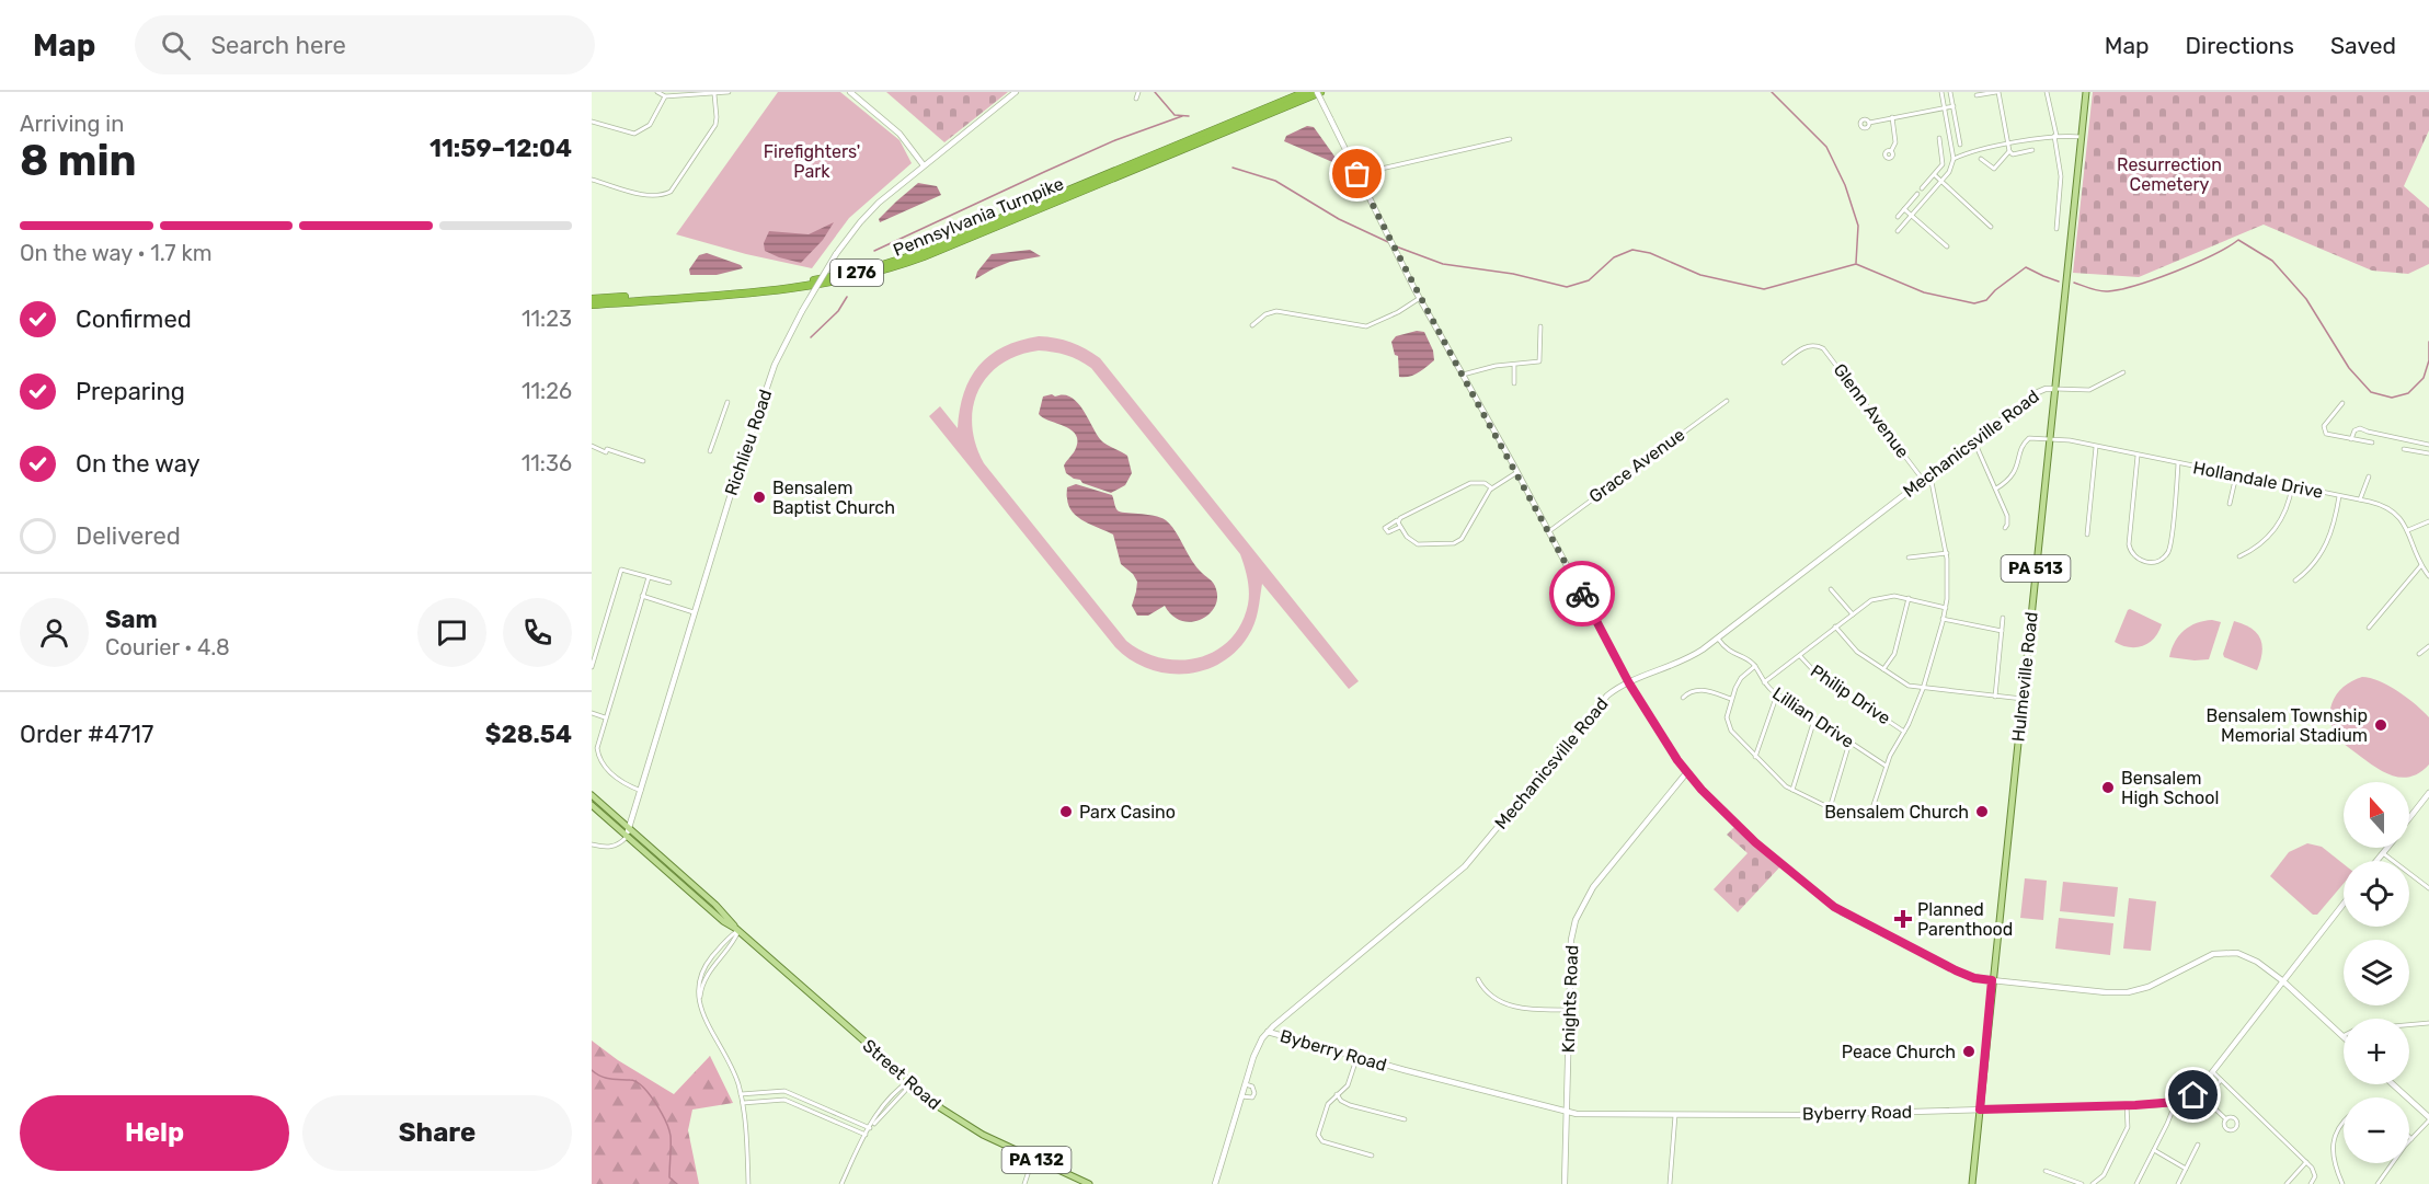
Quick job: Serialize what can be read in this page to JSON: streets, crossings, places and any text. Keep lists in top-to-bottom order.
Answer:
{
  "streets": {
    "highway": ["Pennsylvania Turnpike", "I 276"],
    "main road": [
      "Richlieu Road",
      "Mechanicsville Road",
      "PA 513",
      "Hulmeville Road",
      "Knights Road",
      "Byberry Road",
      "Street Road",
      "PA 132"
    ],
    "street": [
      "Glenn Avenue",
      "Grace Avenue",
      "Hollandale Drive",
      "Philip Drive",
      "Lillian Drive"
    ]
  },
  "crossings": [
    ["Glenn Avenue", "Mechanicsville Road"],
    ["Richlieu Road", "Street Road"],
    ["Mechanicsville Road", "Hulmeville Road"],
    ["Mechanicsville Road", "Byberry Road"],
    ["Hollandale Drive", "Hulmeville Road"],
    ["Hulmeville Road", "Byberry Road"],
    ["Knights Road", "Byberry Road"]
  ],
  "parks": ["Firefighters' Park", "Resurrection Cemetery"],
  "places": {
    "other": [
      "Bensalem Baptist Church",
      "Bensalem Township Memorial Stadium",
      "Bensalem High School",
      "Parx Casino",
      "Bensalem Church",
      "Peace Church"
    ],
    "health": ["Planned Parenthood"]
  },
  "north": "top",
  "page": {
    "header": "Map",
    "search": "Search here",
    "nav": ["Map", "Directions", "Saved"],
    "heading": ["8 min", "Arriving in", "11:59–12:04"],
    "panel": [
      "Sam",
      "Courier · 4.8",
      "Order #4717",
      "$28.54"
    ],
    "bar": "On the way · 1.7 km",
    "list": [
      ["Confirmed", "11:23"],
      ["Preparing", "11:26"],
      ["On the way", "11:36"],
      "Delivered"
    ],
    "map_buttons": ["+", "−"],
    "buttons": ["Help", "Share"]
  }
}
